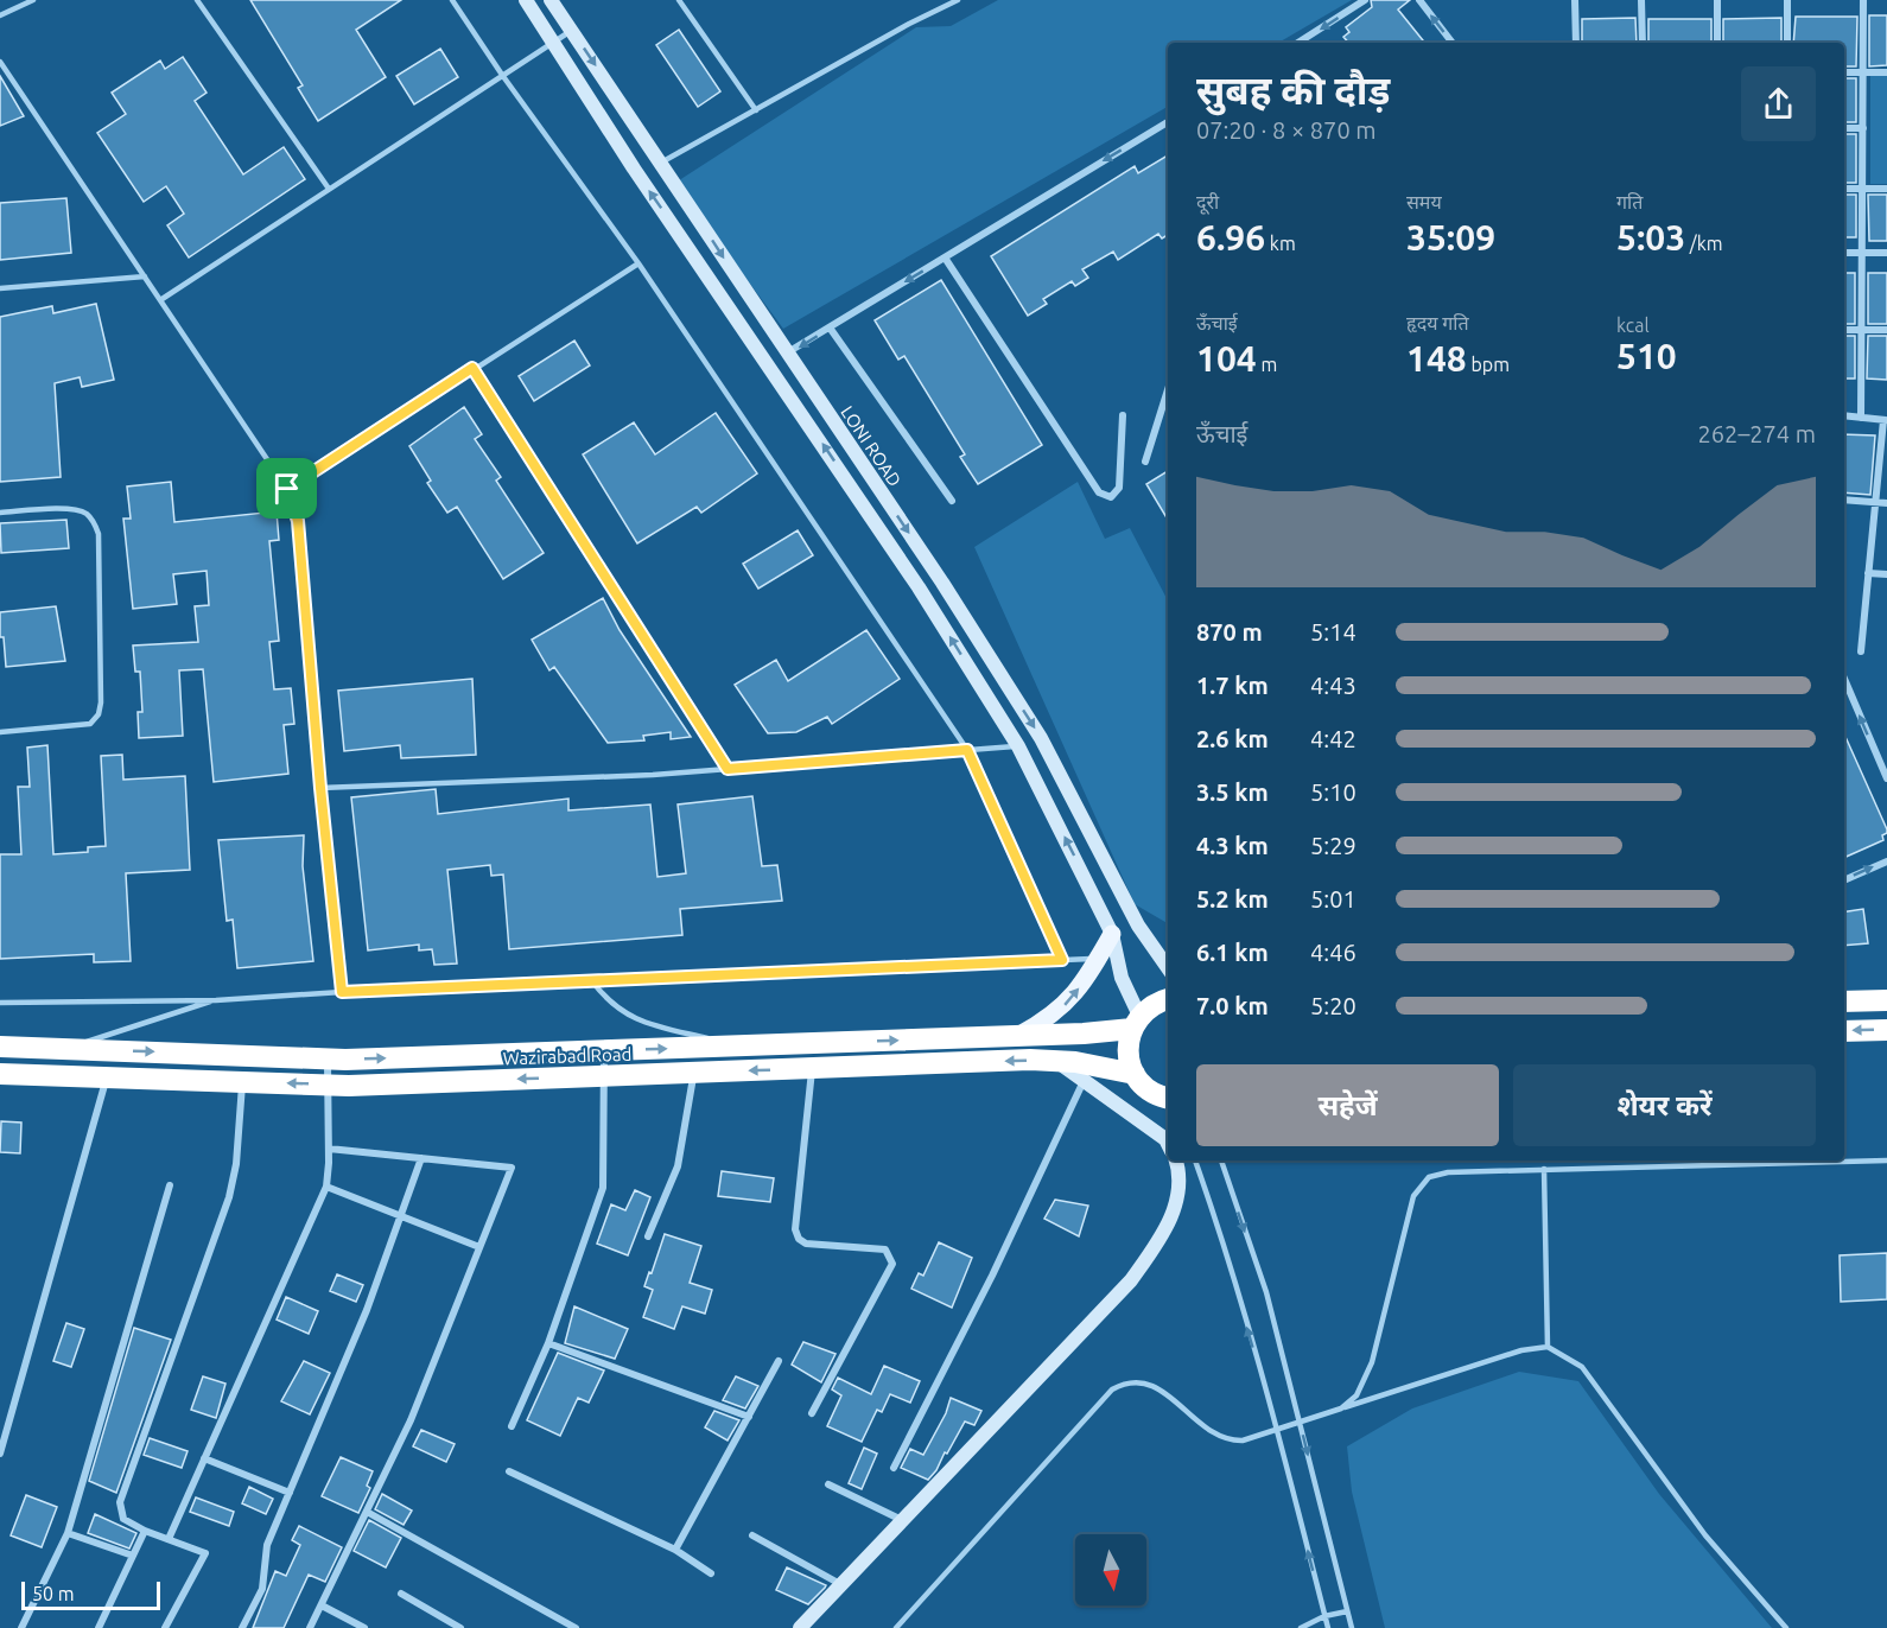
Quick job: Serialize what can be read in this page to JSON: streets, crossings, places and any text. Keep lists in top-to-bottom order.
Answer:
{
  "streets": {
    "highway": ["Wazirabad Road"],
    "street": ["LONI ROAD"]
  },
  "scale_bar": "50 m",
  "north": "bottom",
  "page": {
    "heading": ["सुबह की दौड़", "07:20 · 8 × 870 m"],
    "stats": [
      ["दूरी", "6.96 km"],
      ["समय", "35:09"],
      ["गति", "5:03 /km"],
      ["ऊँचाई", "104 m"],
      ["हृदय गति", "148 bpm"],
      ["kcal", "510"]
    ],
    "chart": ["ऊँचाई", "262–274 m"],
    "list": [
      {
        "name": "870 m",
        "note": "5:14"
      },
      {
        "name": "1.7 km",
        "note": "4:43"
      },
      {
        "name": "2.6 km",
        "note": "4:42"
      },
      {
        "name": "3.5 km",
        "note": "5:10"
      },
      {
        "name": "4.3 km",
        "note": "5:29"
      },
      {
        "name": "5.2 km",
        "note": "5:01"
      },
      {
        "name": "6.1 km",
        "note": "4:46"
      },
      {
        "name": "7.0 km",
        "note": "5:20"
      }
    ],
    "buttons": ["सहेजें", "शेयर करें"],
    "scale": "50 m"
  }
}
